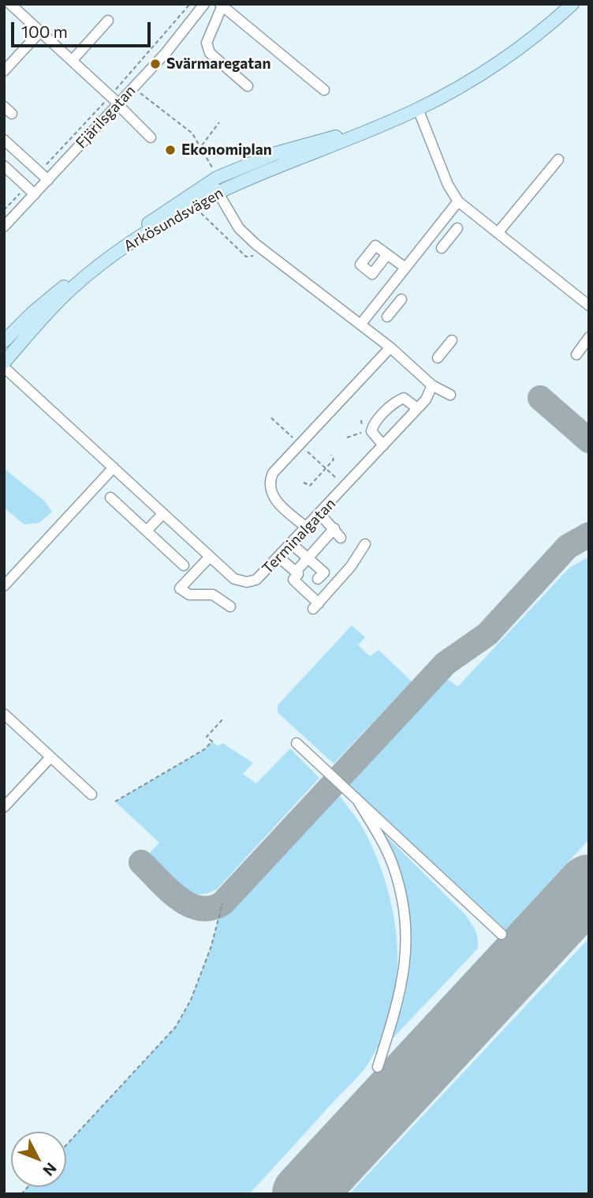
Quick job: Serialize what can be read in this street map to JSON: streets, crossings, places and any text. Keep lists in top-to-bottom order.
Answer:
{
  "streets": {
    "main road": ["Arkösundsvägen"],
    "street": ["Fjärilsgatan", "Terminalgatan"]
  },
  "places": ["Svärmaregatan", "Ekonomiplan"],
  "scale_bar": "100 m",
  "north": "bottom right"
}
